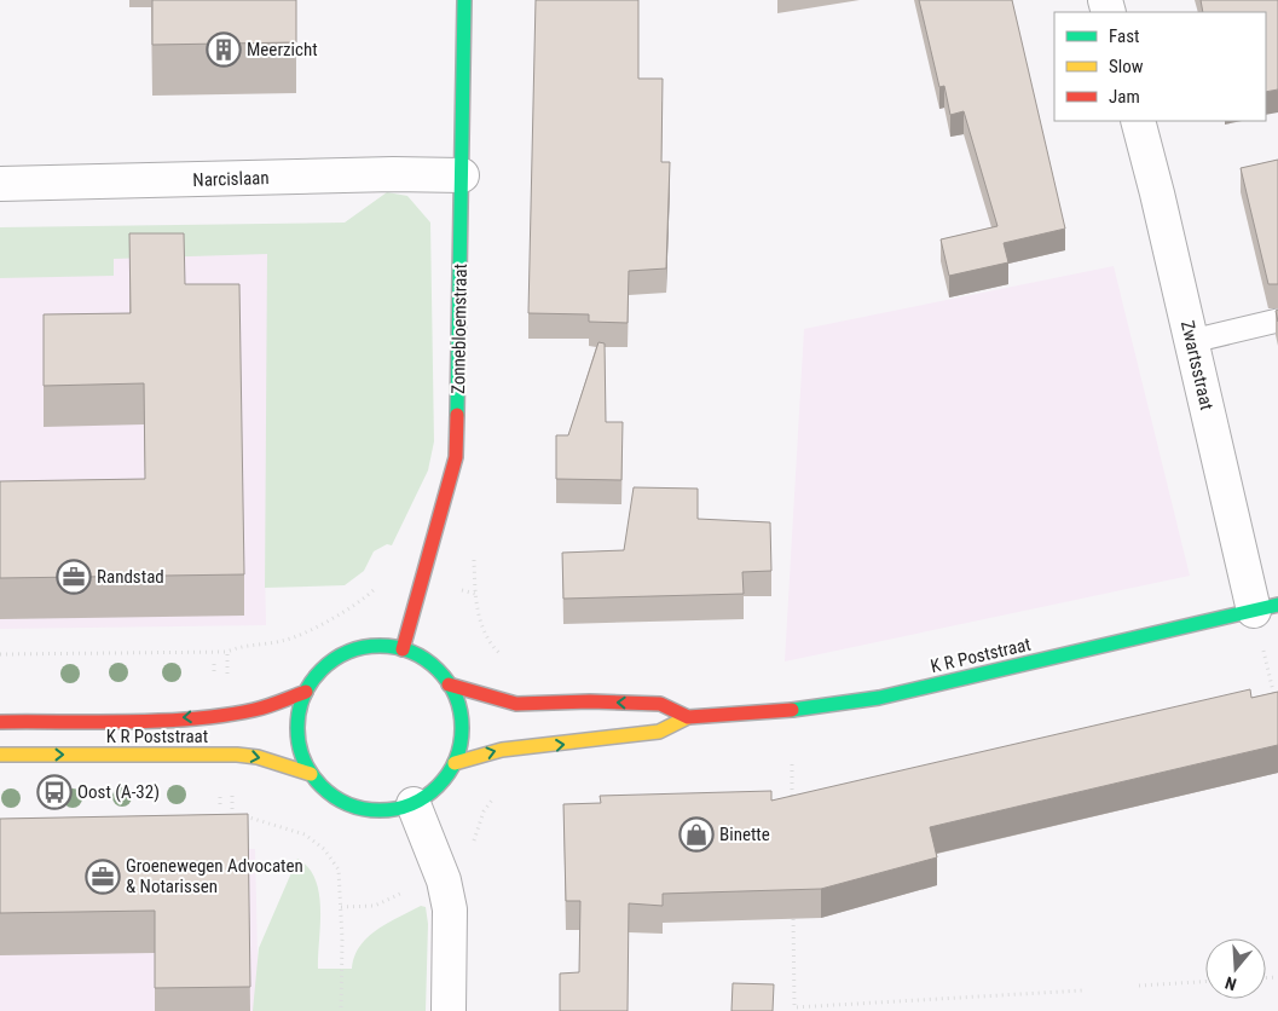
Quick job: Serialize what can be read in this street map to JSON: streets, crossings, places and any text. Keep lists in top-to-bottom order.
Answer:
{
  "streets": {
    "street": [
      "Narcislaan",
      "Zonnebloemstraat",
      "Zwartsstraat",
      "K R Poststraat"
    ]
  },
  "crossings": [
    ["Narcislaan", "Zonnebloemstraat"],
    ["Zonnebloemstraat", "K R Poststraat"],
    ["Zwartsstraat", "K R Poststraat"]
  ],
  "places": {
    "building": ["Meerzicht"],
    "office": ["Randstad", "Groenewegen Advocaten & Notarissen"],
    "bus stop": ["Oost (A-32)"],
    "shop": ["Binette"]
  },
  "legend": ["Fast", "Slow", "Jam"],
  "north": "bottom"
}
